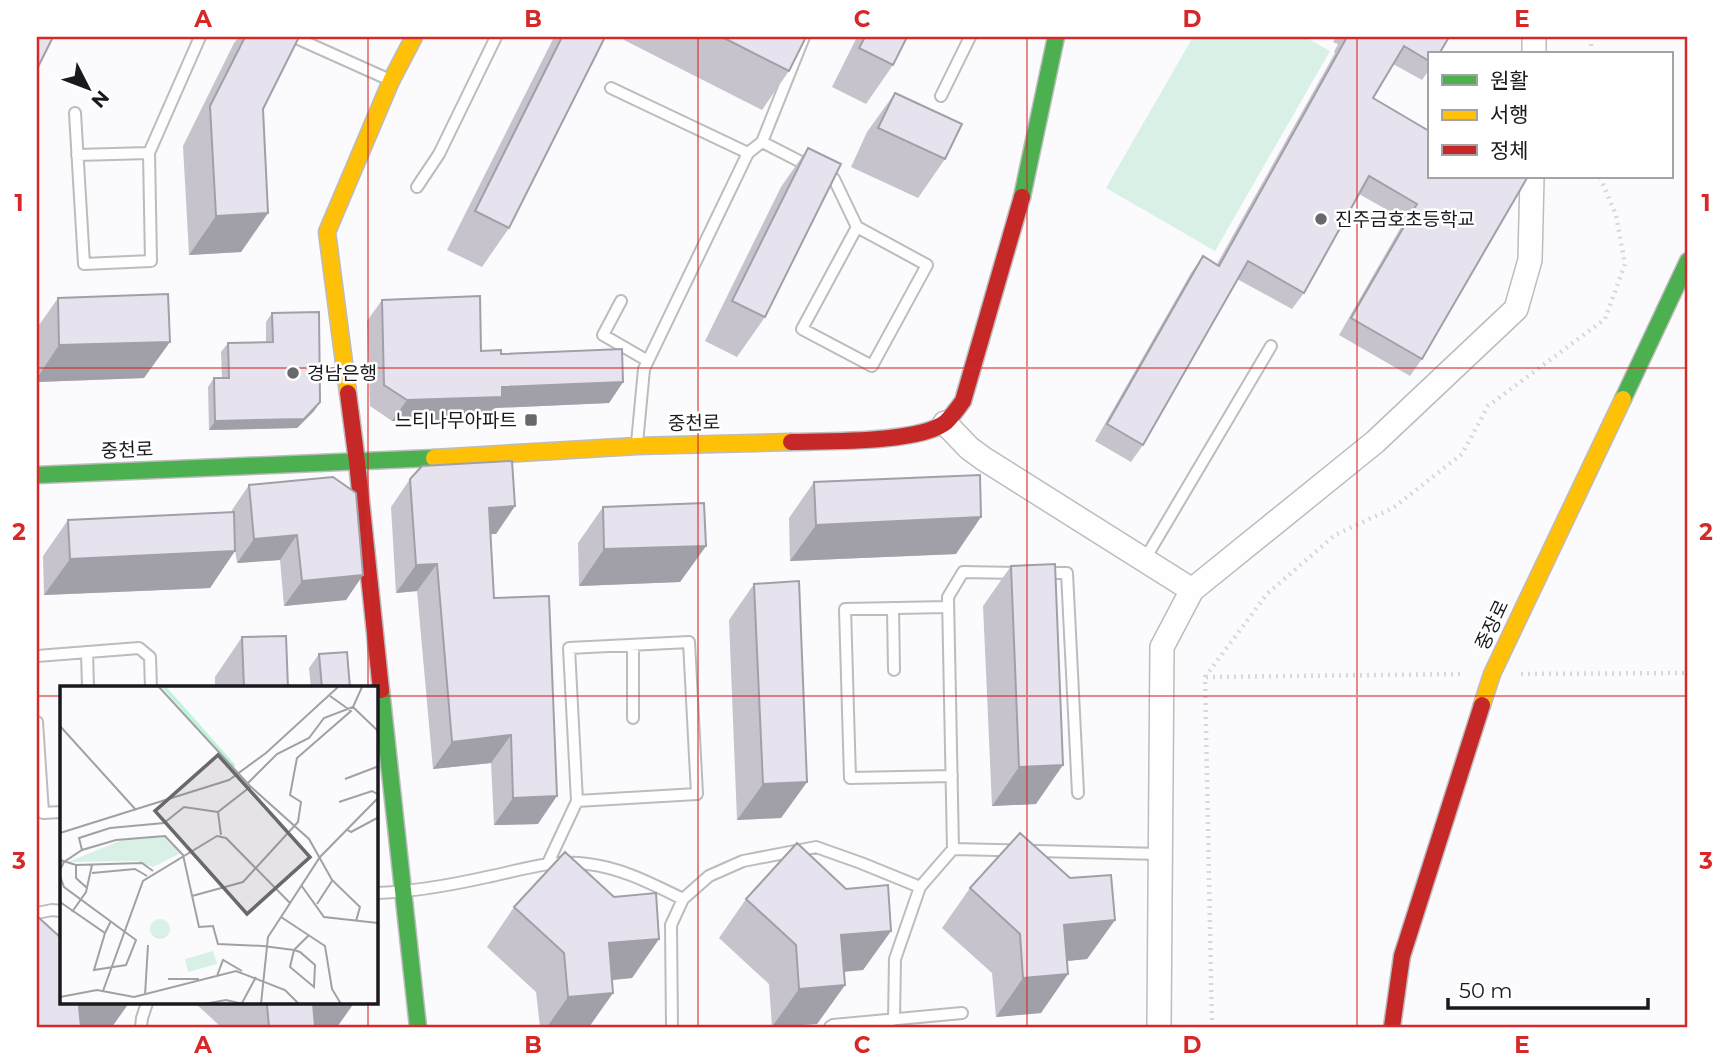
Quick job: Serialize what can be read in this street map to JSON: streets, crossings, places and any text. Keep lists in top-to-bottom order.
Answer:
{
  "streets": {
    "street": ["중천로", "중장로"]
  },
  "places": {
    "other": ["진주금호초등학교", "경남은행"],
    "transit": ["느티나무아파트"]
  },
  "legend": ["원활", "서행", "정체"],
  "scale_bar": "50 m",
  "north": "bottom right",
  "grid": {
    "columns": [
      "A",
      "B",
      "C",
      "D",
      "E"
    ],
    "rows": ["1", "2", "3"]
  }
}
